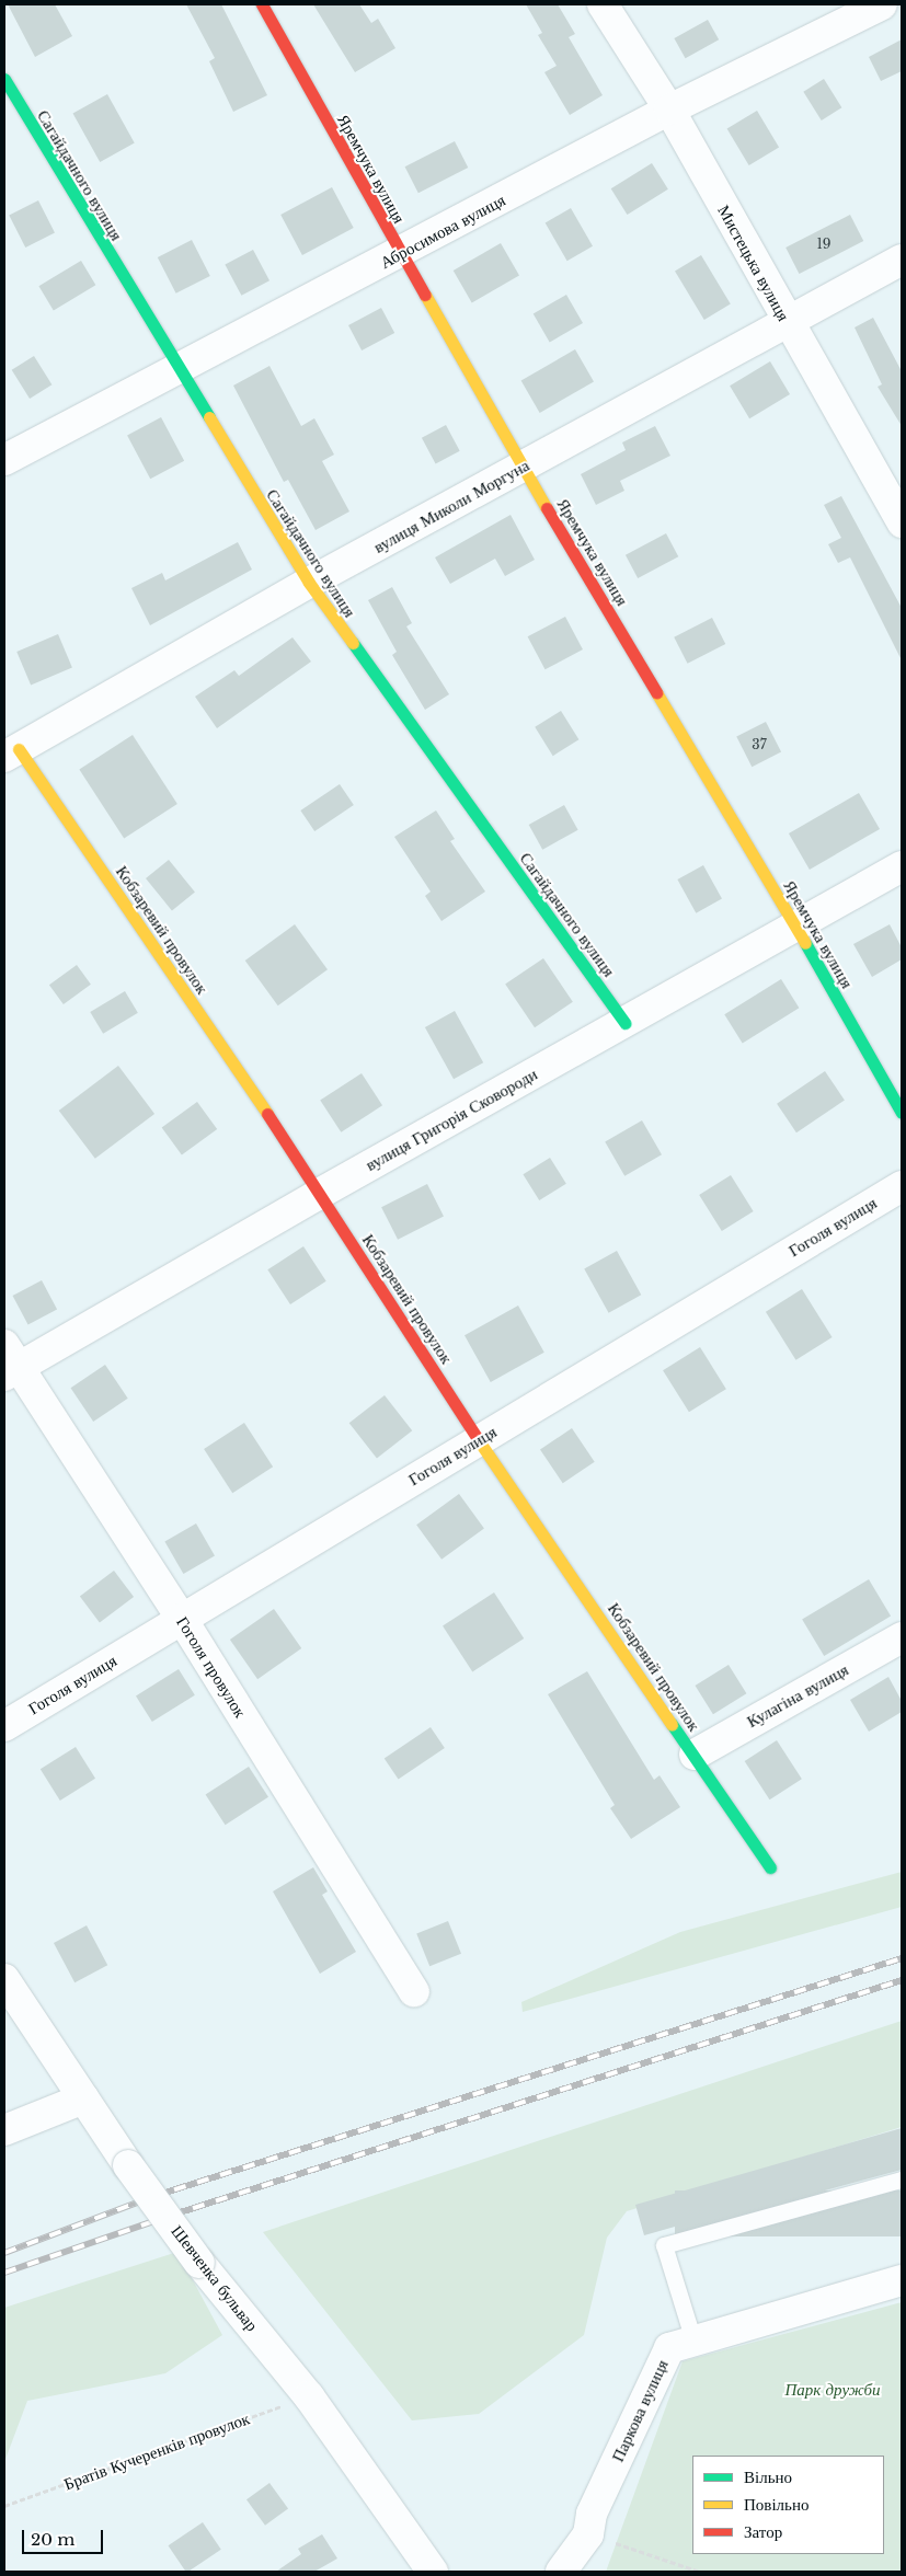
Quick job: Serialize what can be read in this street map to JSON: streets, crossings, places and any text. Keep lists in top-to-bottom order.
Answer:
{
  "streets": {
    "street": [
      "Яремчука вулиця",
      "Сагайдачного вулиця",
      "Абросимова вулиця",
      "Мистецька вулиця",
      "вулиця Миколи Моргуна",
      "Кобзаревий провулок",
      "вулиця Григорія Сковороди",
      "Гоголя вулиця",
      "Гоголя провулок",
      "Кулагіна вулиця",
      "Шевченка бульвар",
      "Паркова вулиця"
    ],
    "path": ["Братів Кучеренків провулок"]
  },
  "crossings": [
    ["Яремчука вулиця", "Абросимова вулиця"],
    ["Яремчука вулиця", "вулиця Миколи Моргуна"],
    ["Яремчука вулиця", "вулиця Григорія Сковороди"],
    ["Сагайдачного вулиця", "Абросимова вулиця"],
    ["Сагайдачного вулиця", "вулиця Миколи Моргуна"],
    ["Сагайдачного вулиця", "вулиця Григорія Сковороди"],
    ["Абросимова вулиця", "Мистецька вулиця"],
    ["Мистецька вулиця", "вулиця Миколи Моргуна"],
    ["вулиця Миколи Моргуна", "Кобзаревий провулок"],
    ["Кобзаревий провулок", "вулиця Григорія Сковороди"],
    ["Кобзаревий провулок", "Гоголя вулиця"],
    ["Кобзаревий провулок", "Кулагіна вулиця"],
    ["вулиця Григорія Сковороди", "Гоголя провулок"],
    ["Гоголя вулиця", "Гоголя провулок"],
    ["Шевченка бульвар", "Братів Кучеренків провулок"]
  ],
  "parks": ["Парк дружби"],
  "house_numbers": ["19", "37"],
  "legend": ["Вільно", "Повільно", "Затор"],
  "scale_bar": "20 m"
}
